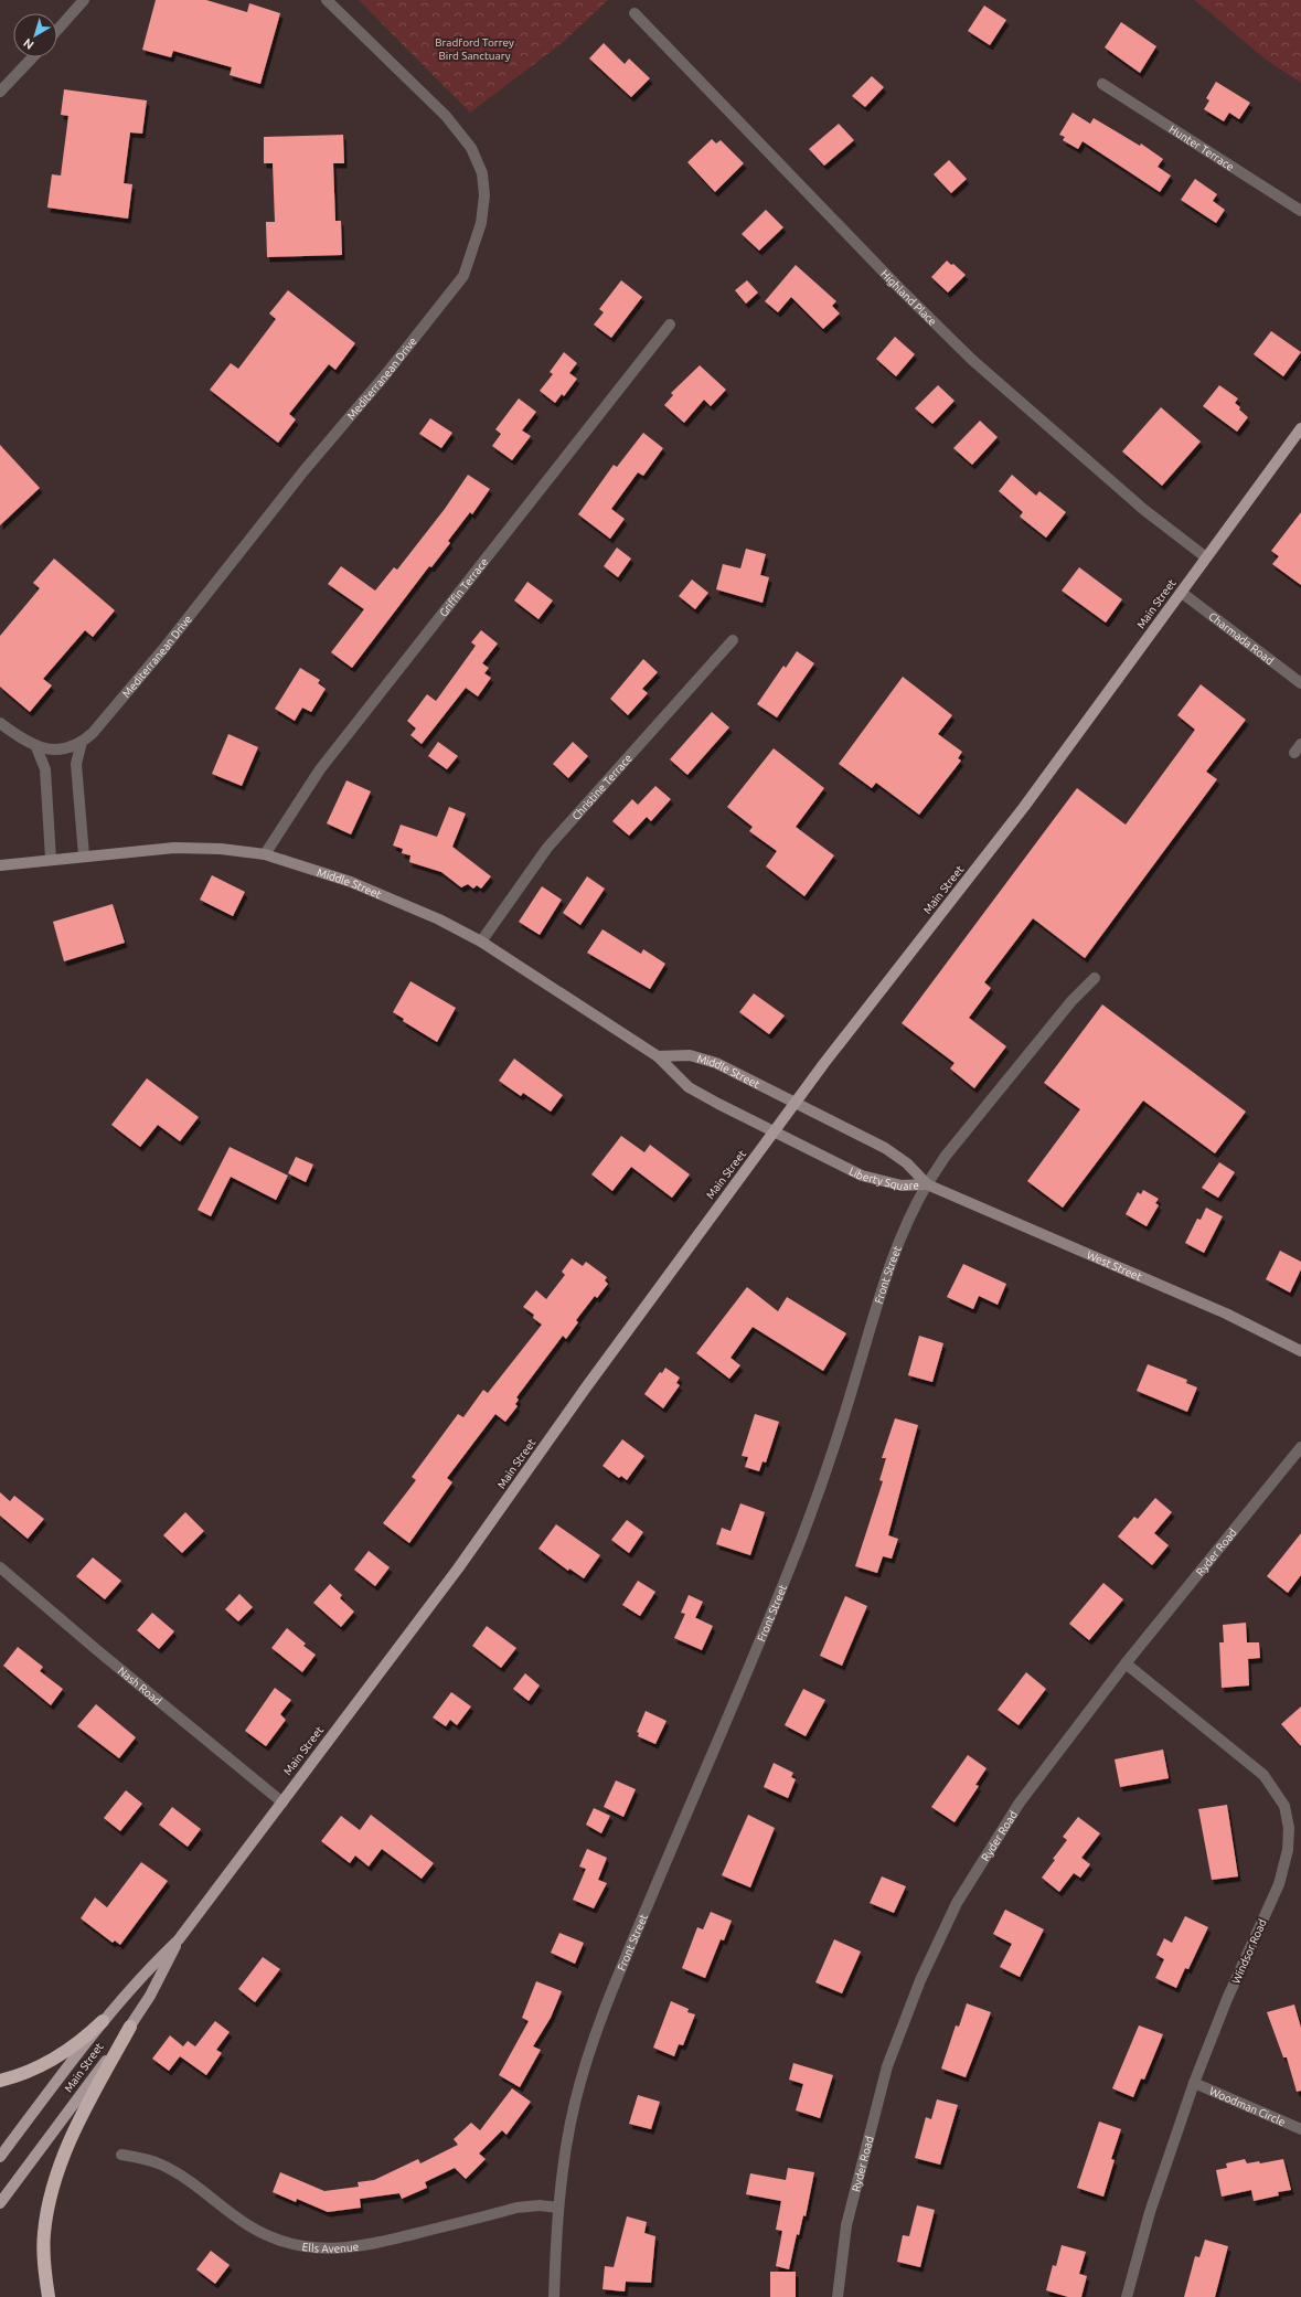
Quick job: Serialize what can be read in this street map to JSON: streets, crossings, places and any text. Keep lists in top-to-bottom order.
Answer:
{
  "streets": {
    "main road": [
      "Main Street",
      "Middle Street",
      "Liberty Square",
      "West Street"
    ],
    "street": [
      "Hunter Terrace",
      "Highland Place",
      "Mediterranean Drive",
      "Griffin Terrace",
      "Charmada Road",
      "Christine Terrace",
      "Front Street",
      "Ryder Road",
      "Nash Road",
      "Windsor Road",
      "Woodman Circle",
      "Ells Avenue"
    ]
  },
  "crossings": [
    ["Highland Place", "Main Street"],
    ["Mediterranean Drive", "Middle Street"],
    ["Griffin Terrace", "Middle Street"],
    ["Main Street", "Charmada Road"],
    ["Main Street", "Middle Street"],
    ["Main Street", "Liberty Square"],
    ["Main Street", "Nash Road"],
    ["Christine Terrace", "Middle Street"],
    ["Middle Street", "Liberty Square"],
    ["Liberty Square", "West Street"],
    ["Liberty Square", "Front Street"],
    ["West Street", "Front Street"],
    ["Front Street", "Ells Avenue"],
    ["Ryder Road", "Windsor Road"],
    ["Windsor Road", "Woodman Circle"]
  ],
  "parks": ["Bradford Torrey Bird Sanctuary"],
  "north": "bottom left"
}
